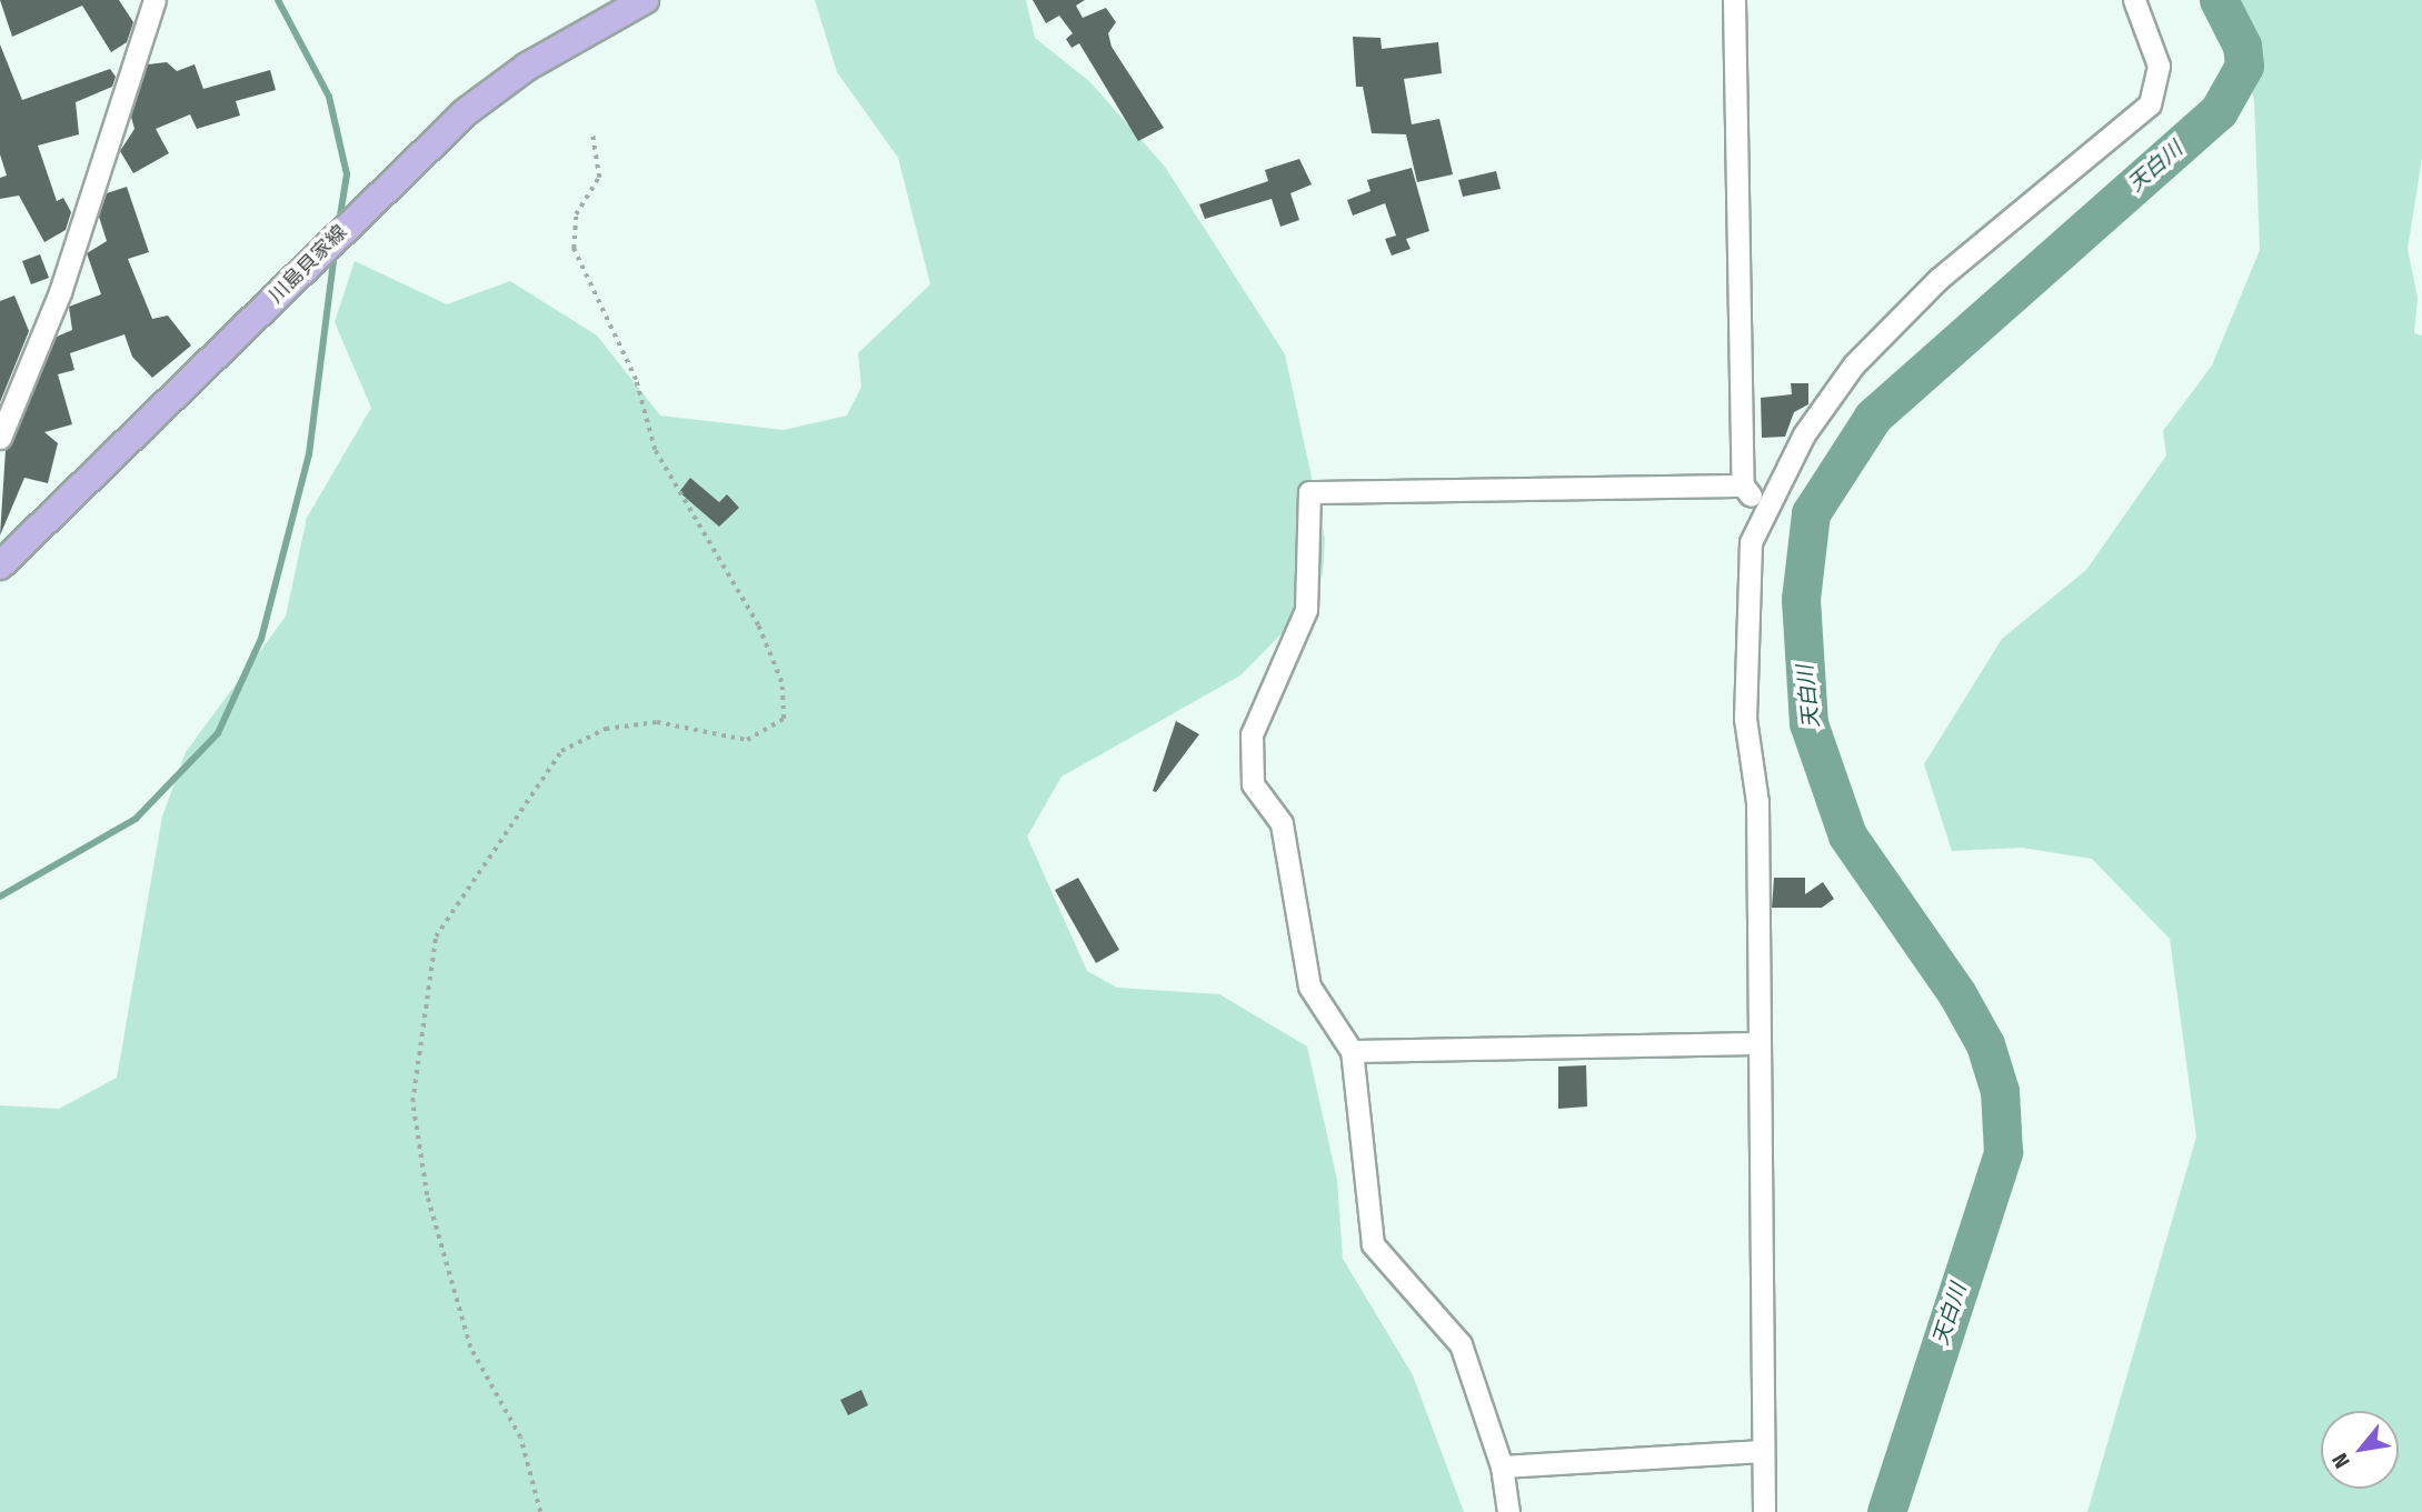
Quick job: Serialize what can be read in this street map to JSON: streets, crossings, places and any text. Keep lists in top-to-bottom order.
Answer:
{
  "streets": {
    "main road": ["川島貝家線"]
  },
  "water": ["天白川"],
  "north": "bottom left"
}
